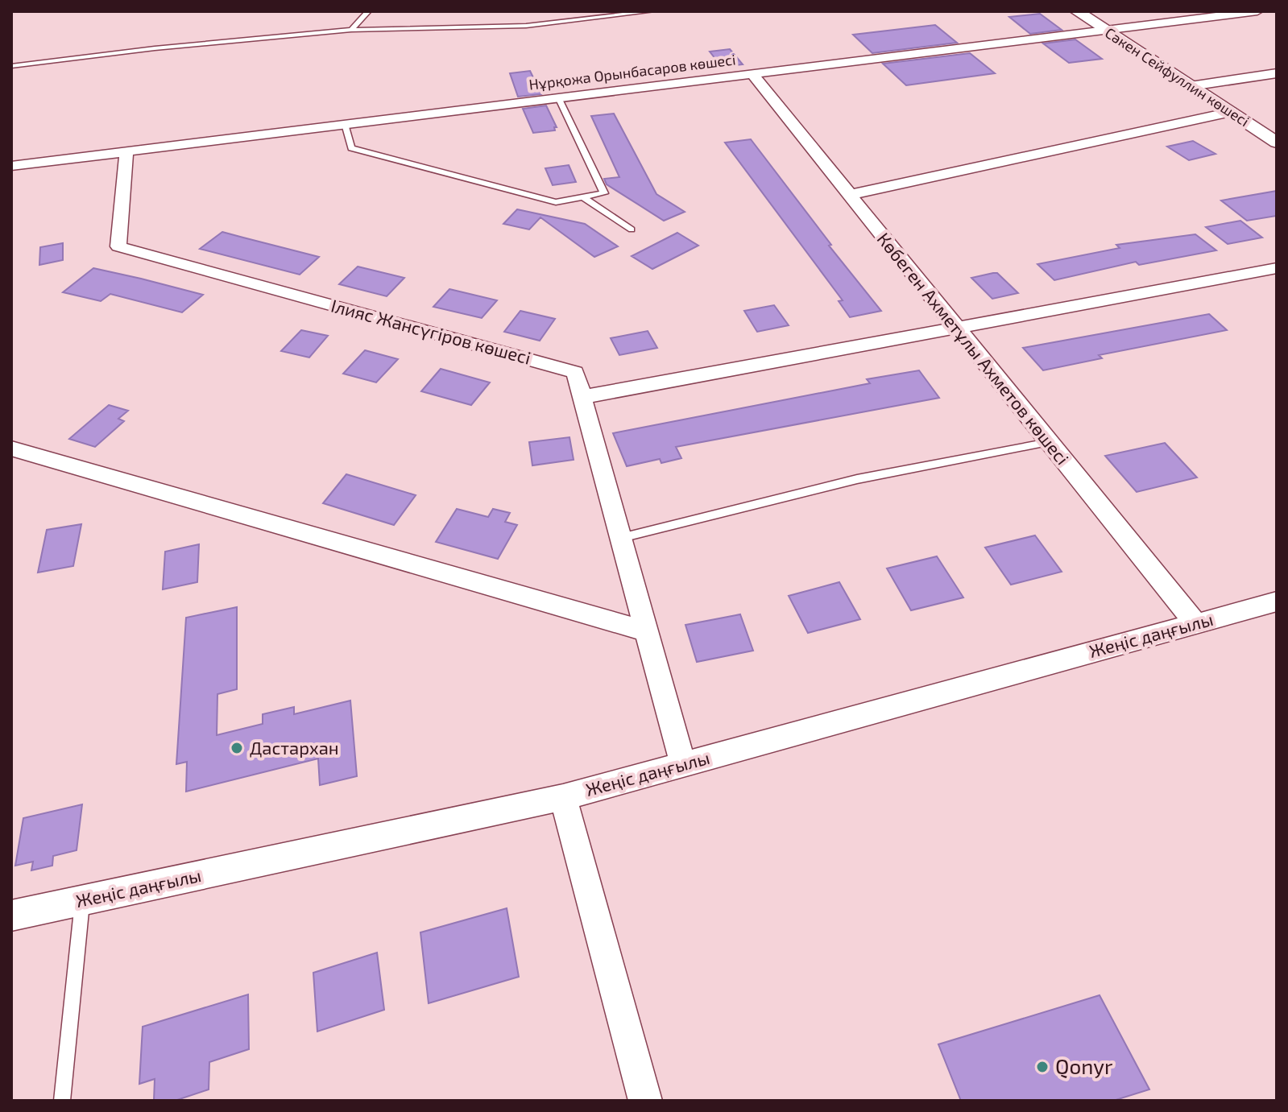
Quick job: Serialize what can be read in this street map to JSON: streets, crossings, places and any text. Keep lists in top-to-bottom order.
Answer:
{
  "streets": {
    "street": [
      "Нұрқожа Орынбасаров көшесі",
      "Сәкен Сейфуллин көшесі",
      "Ілияс Жансүгіров көшесі",
      "Көбеген Ахметұлы Ахметов көшесі",
      "Жеңіс даңғылы"
    ]
  },
  "crossings": [
    ["Нұрқожа Орынбасаров көшесі", "Сәкен Сейфуллин көшесі"],
    ["Нұрқожа Орынбасаров көшесі", "Ілияс Жансүгіров көшесі"],
    ["Нұрқожа Орынбасаров көшесі", "Көбеген Ахметұлы Ахметов көшесі"],
    ["Ілияс Жансүгіров көшесі", "Жеңіс даңғылы"],
    ["Көбеген Ахметұлы Ахметов көшесі", "Жеңіс даңғылы"]
  ],
  "places": ["Дастархан", "Qonyr"]
}
